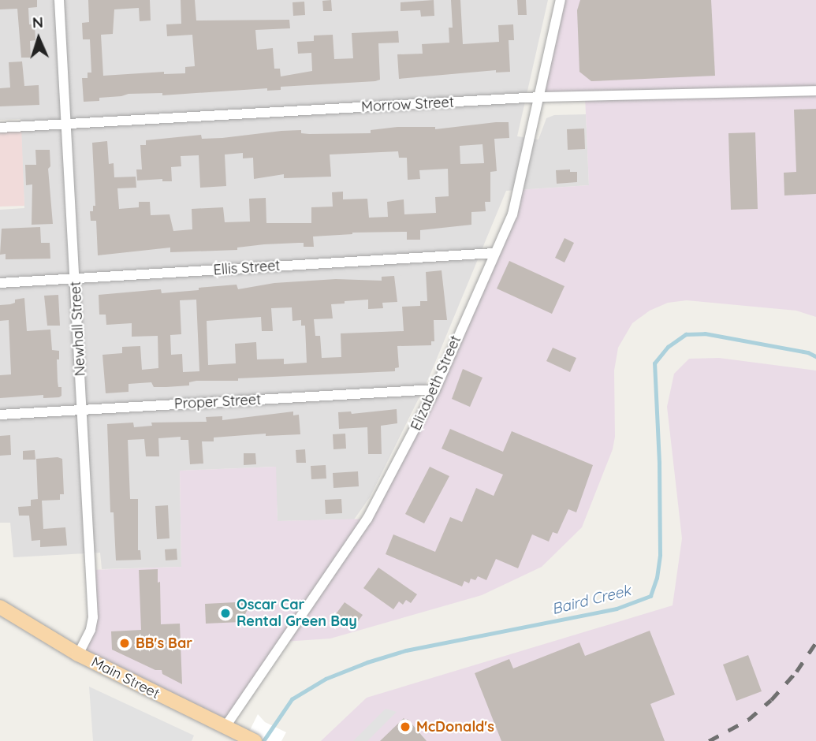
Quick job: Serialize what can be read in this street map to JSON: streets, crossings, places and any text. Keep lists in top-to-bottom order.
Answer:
{
  "streets": {
    "main road": ["Main Street"],
    "street": [
      "Morrow Street",
      "Ellis Street",
      "Newhall Street",
      "Elizabeth Street",
      "Proper Street"
    ]
  },
  "crossings": [
    ["Morrow Street", "Newhall Street"],
    ["Morrow Street", "Elizabeth Street"],
    ["Ellis Street", "Newhall Street"],
    ["Ellis Street", "Elizabeth Street"],
    ["Newhall Street", "Proper Street"],
    ["Newhall Street", "Main Street"],
    ["Elizabeth Street", "Proper Street"],
    ["Elizabeth Street", "Main Street"]
  ],
  "water": ["Baird Creek"],
  "places": ["Oscar Car Rental Green Bay", "BB's Bar", "McDonald's"],
  "north": "top"
}
